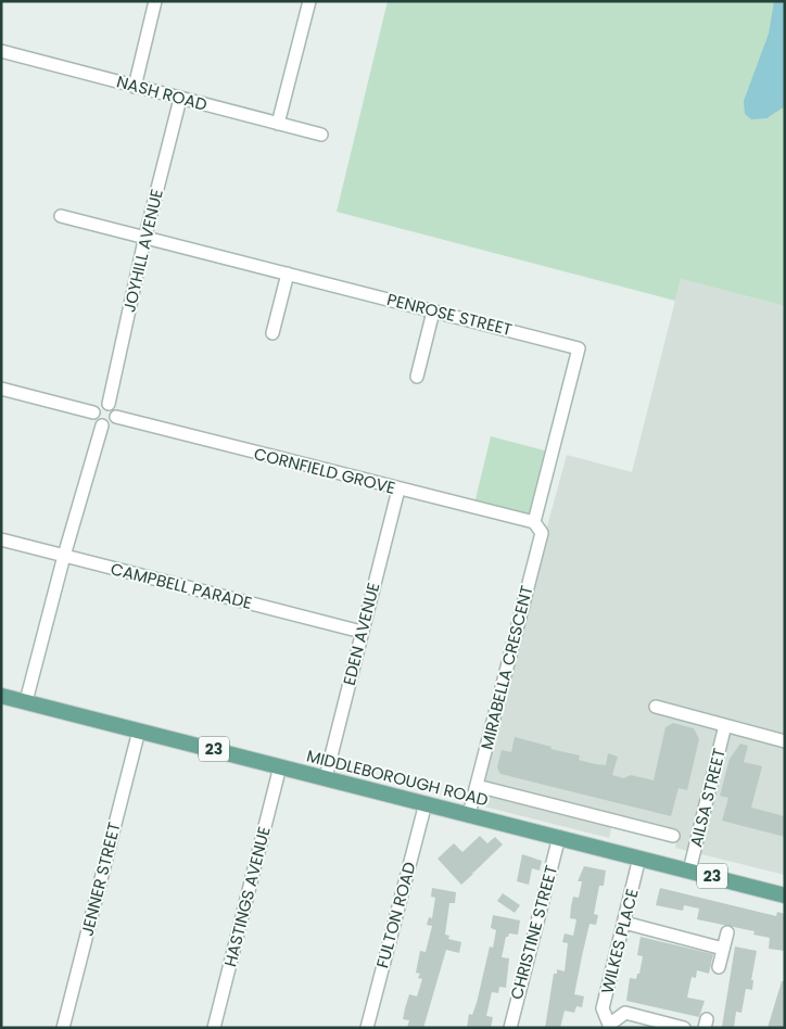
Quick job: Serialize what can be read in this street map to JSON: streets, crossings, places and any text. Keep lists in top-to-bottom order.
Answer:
{
  "streets": {
    "main road": ["23", "MIDDLEBOROUGH ROAD"],
    "street": [
      "NASH ROAD",
      "JOYHILL AVENUE",
      "PENROSE STREET",
      "CORNFIELD GROVE",
      "CAMPBELL PARADE",
      "EDEN AVENUE",
      "MIRABELLA CRESCENT",
      "AILSA STREET",
      "JENNER STREET",
      "HASTINGS AVENUE",
      "FULTON ROAD",
      "CHRISTINE STREET",
      "WILKES PLACE"
    ]
  },
  "crossings": [
    ["NASH ROAD", "JOYHILL AVENUE"],
    ["JOYHILL AVENUE", "PENROSE STREET"],
    ["JOYHILL AVENUE", "CORNFIELD GROVE"],
    ["PENROSE STREET", "CORNFIELD GROVE"],
    ["PENROSE STREET", "MIRABELLA CRESCENT"],
    ["CORNFIELD GROVE", "EDEN AVENUE"],
    ["CORNFIELD GROVE", "MIRABELLA CRESCENT"],
    ["CAMPBELL PARADE", "EDEN AVENUE"],
    ["EDEN AVENUE", "MIDDLEBOROUGH ROAD"],
    ["MIRABELLA CRESCENT", "MIDDLEBOROUGH ROAD"],
    ["MIDDLEBOROUGH ROAD", "AILSA STREET"],
    ["MIDDLEBOROUGH ROAD", "JENNER STREET"],
    ["MIDDLEBOROUGH ROAD", "HASTINGS AVENUE"],
    ["MIDDLEBOROUGH ROAD", "FULTON ROAD"],
    ["MIDDLEBOROUGH ROAD", "CHRISTINE STREET"],
    ["MIDDLEBOROUGH ROAD", "WILKES PLACE"]
  ]
}
